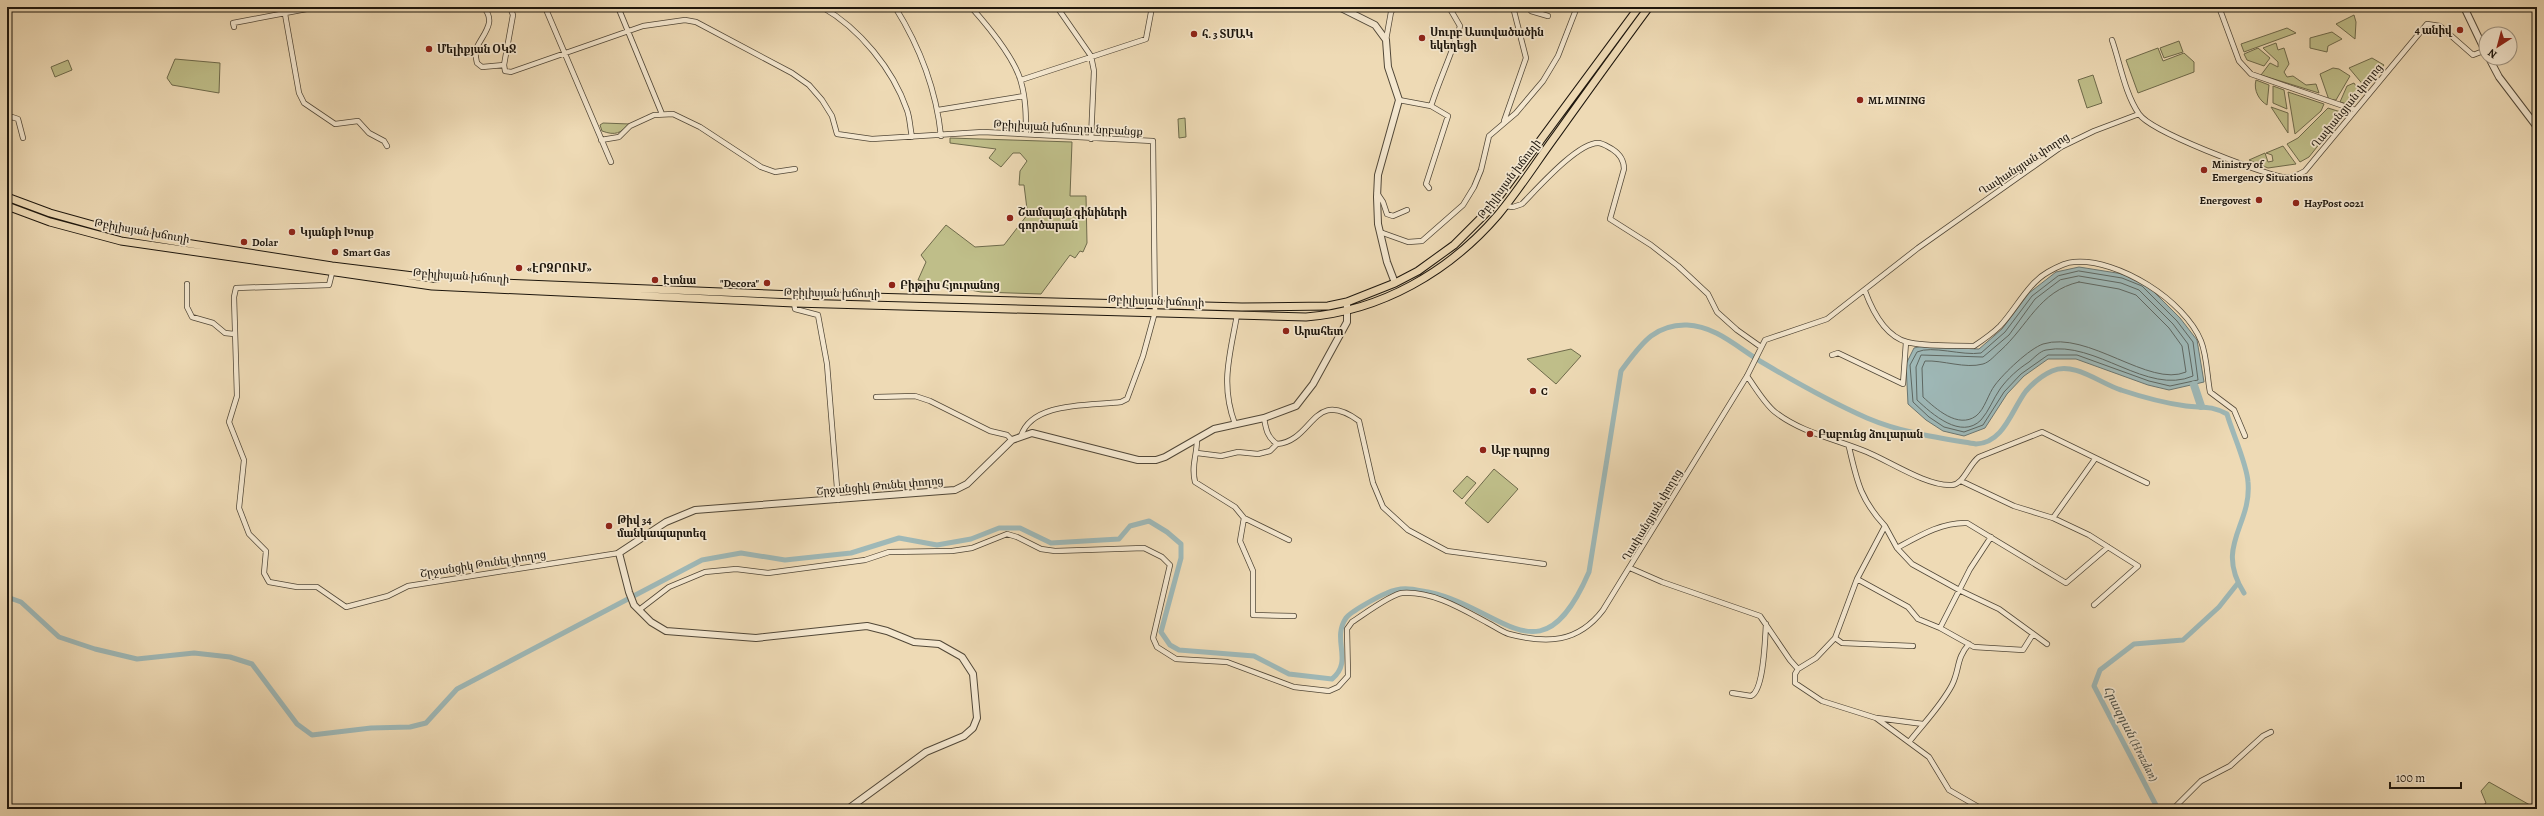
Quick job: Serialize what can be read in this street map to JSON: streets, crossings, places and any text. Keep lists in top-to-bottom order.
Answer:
{
  "streets": {
    "main road": ["Թբիլիսյան խճուղի"],
    "street": ["Ղափանցյան փողոց", "Թբիլիսյան խճուղու նրբանցք", "Շրջանցիկ Թունել փողոց"]
  },
  "crossings": [
    ["Թբիլիսյան խճուղու նրբանցք", "Թբիլիսյան խճուղի"],
    ["Թբիլիսյան խճուղու նրբանցք", "Շրջանցիկ Թունել փողոց"],
    ["Թբիլիսյան խճուղի", "Շրջանցիկ Թունել փողոց"]
  ],
  "water": ["Հրազդան (Hrazdan)"],
  "places": [
    "4 անիվ",
    "հ. 3 ՏՄԱԿ",
    "Սուրբ Աստվածածին եկեղեցի",
    "Մելիքյան ՕԿՋ",
    "ML MINING",
    "Ministry of Emergency Situations",
    "Energovest",
    "HayPost 0021",
    "Շամպայն գինիների գործարան",
    "Կյանքի Խոսք",
    "Dolar",
    "Smart Gas",
    "«ԷՐԶՐՈՒՄ»",
    "Էտնա",
    "\"Decora\"",
    "Բիթլիս Հյուրանոց",
    "Արահետ",
    "C",
    "Բաբունց ձուլարան",
    "Այբ դպրոց",
    "Թիվ 34 մանկապարտեզ"
  ],
  "scale_bar": "100 m",
  "north": "bottom left"
}
